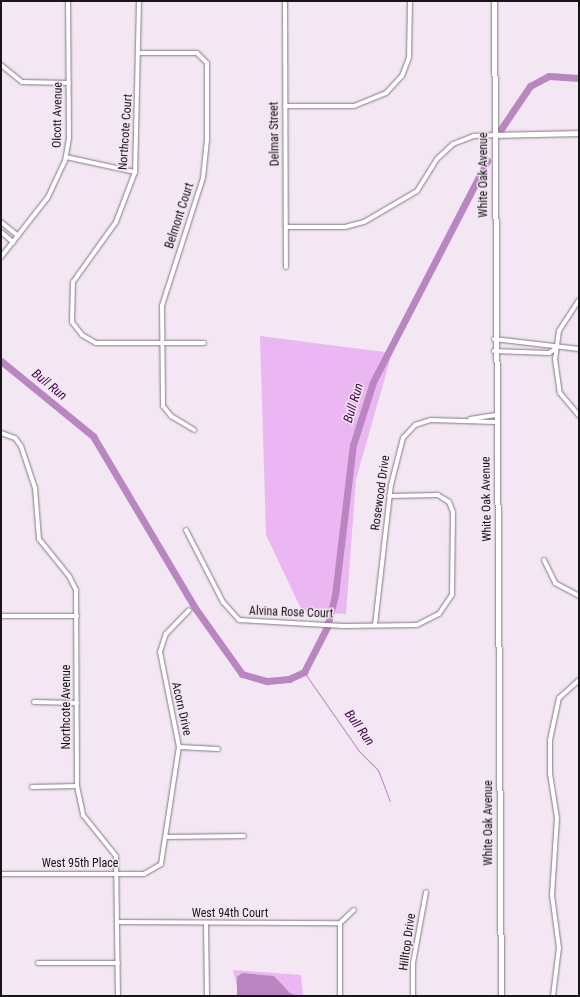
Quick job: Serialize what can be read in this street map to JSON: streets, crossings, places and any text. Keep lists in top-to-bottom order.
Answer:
{
  "streets": {
    "street": [
      "Olcott Avenue",
      "Northcote Court",
      "Delmar Street",
      "White Oak Avenue",
      "Belmont Court",
      "Rosewood Drive",
      "Alvina Rose Court",
      "Northcote Avenue",
      "Acorn Drive",
      "West 95th Place",
      "West 94th Court",
      "Hilltop Drive"
    ]
  },
  "crossings": [
    ["Northcote Court", "Belmont Court"],
    ["White Oak Avenue", "Rosewood Drive"],
    ["Rosewood Drive", "Alvina Rose Court"],
    ["Northcote Avenue", "West 95th Place"],
    ["Northcote Avenue", "West 94th Court"],
    ["Acorn Drive", "West 95th Place"]
  ],
  "water": ["Bull Run"]
}
